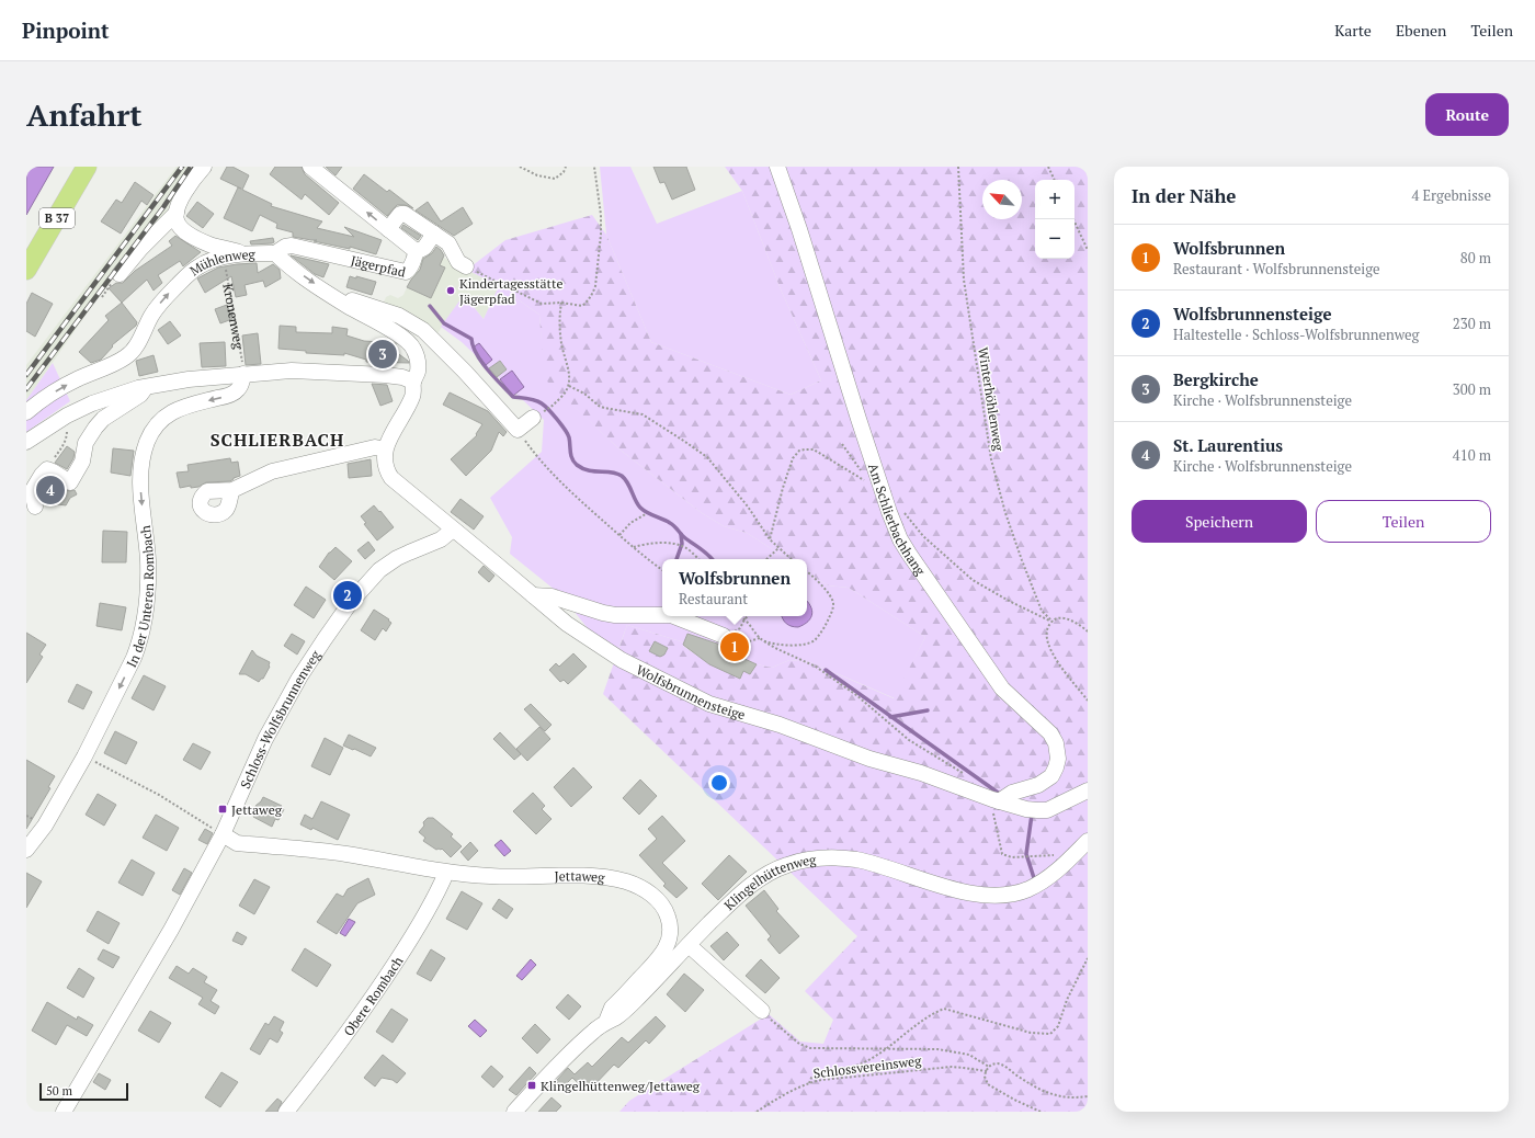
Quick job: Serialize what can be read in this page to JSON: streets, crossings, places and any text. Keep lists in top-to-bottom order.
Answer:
{
  "streets": {
    "main road": ["B 37"],
    "street": [
      "Jägerpfad",
      "Mühlenweg",
      "Am Schlierbachhang",
      "In der Unteren Rombach",
      "Wolfsbrunnensteige",
      "Schloss-Wolfsbrunnenweg",
      "Jettaweg",
      "Klingelhüttenweg",
      "Obere Rombach"
    ],
    "path": ["Kronenweg", "Winterhöhlenweg", "Schlossvereinsweg"]
  },
  "crossings": [
    ["Jägerpfad", "Mühlenweg"],
    ["Mühlenweg", "Kronenweg"],
    ["Kronenweg", "In der Unteren Rombach"],
    ["Am Schlierbachhang", "Wolfsbrunnensteige"],
    ["Wolfsbrunnensteige", "Schloss-Wolfsbrunnenweg"],
    ["Schloss-Wolfsbrunnenweg", "Jettaweg"],
    ["Jettaweg", "Klingelhüttenweg"],
    ["Jettaweg", "Obere Rombach"]
  ],
  "one_way": ["In der Unteren Rombach"],
  "districts": ["SCHLIERBACH"],
  "places": {
    "other": ["Kindertagesstätte Jägerpfad"],
    "transit": ["Jettaweg", "Klingelhüttenweg/Jettaweg"]
  },
  "scale_bar": "50 m",
  "north": "top left",
  "page": {
    "header": "Pinpoint",
    "nav": ["Karte", "Ebenen", "Teilen"],
    "buttons": [
      "Route",
      ["Speichern", "Teilen"]
    ],
    "title": "Anfahrt",
    "heading": ["In der Nähe", "4 Ergebnisse"],
    "map_buttons": ["+", "−"],
    "list": [
      {
        "mark": "1",
        "name": "Wolfsbrunnen",
        "note": "Restaurant · Wolfsbrunnensteige",
        "value": "80 m"
      },
      {
        "mark": "2",
        "name": "Wolfsbrunnensteige",
        "note": "Haltestelle · Schloss-Wolfsbrunnenweg",
        "value": "230 m"
      },
      {
        "mark": "3",
        "name": "Bergkirche",
        "note": "Kirche · Wolfsbrunnensteige",
        "value": "300 m"
      },
      {
        "mark": "4",
        "name": "St. Laurentius",
        "note": "Kirche · Wolfsbrunnensteige",
        "value": "410 m"
      }
    ],
    "pins": [
      "3",
      "4",
      "2",
      "1"
    ],
    "popup": ["Wolfsbrunnen", "Restaurant"],
    "scale": "50 m"
  }
}
